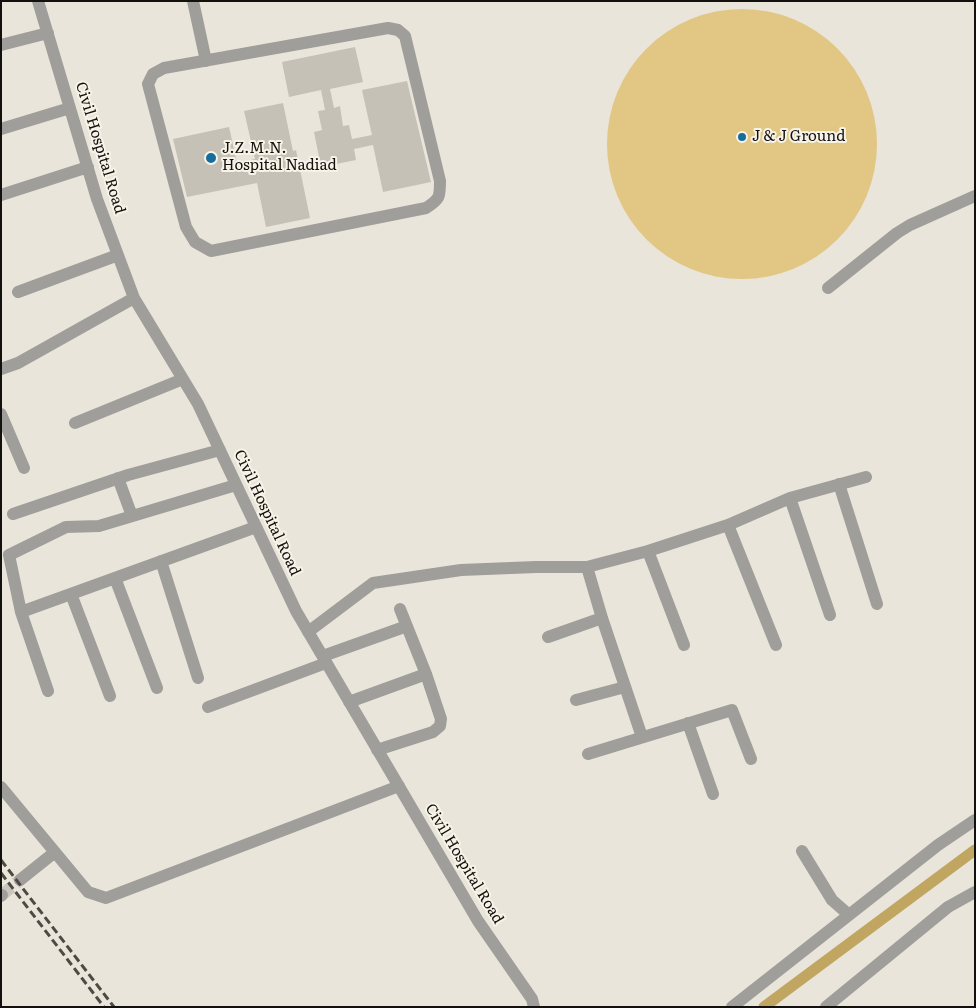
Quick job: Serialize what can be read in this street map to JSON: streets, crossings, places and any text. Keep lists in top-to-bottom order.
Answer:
{
  "streets": {
    "street": ["Civil Hospital Road"]
  },
  "places": ["J & J Ground", "J.Z.M.N. Hospital Nadiad"]
}
